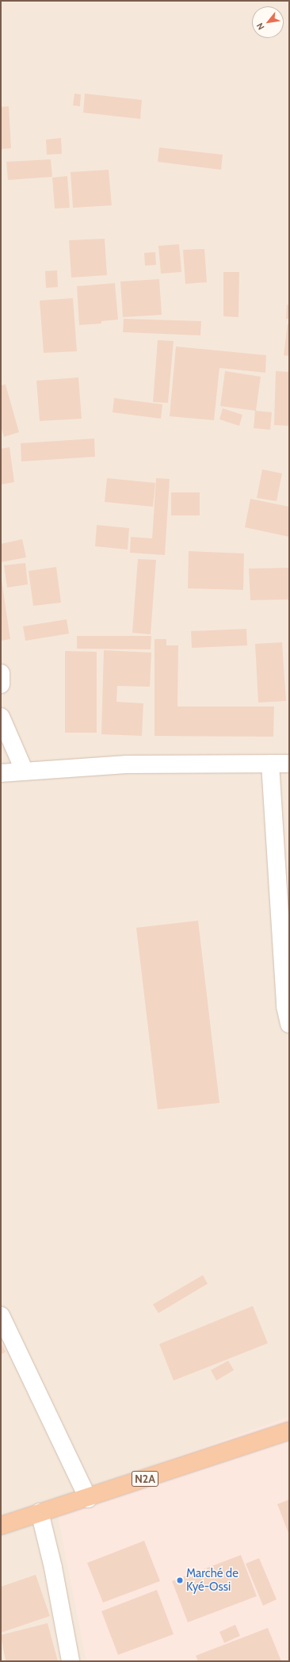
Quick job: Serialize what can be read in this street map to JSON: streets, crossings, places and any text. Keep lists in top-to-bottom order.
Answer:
{
  "streets": {
    "highway": ["N2A"]
  },
  "places": ["Marché de Kyé-Ossi"],
  "north": "bottom left"
}
